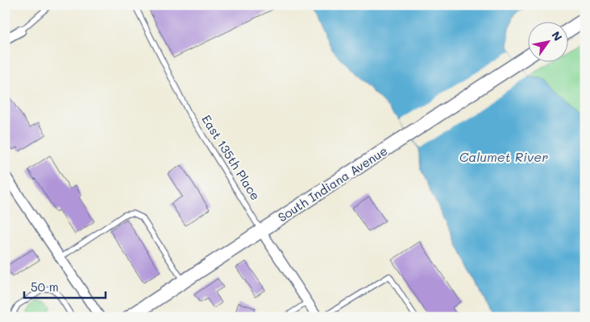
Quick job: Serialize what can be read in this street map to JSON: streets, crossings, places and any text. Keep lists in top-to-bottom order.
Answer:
{
  "streets": {
    "main road": ["South Indiana Avenue"],
    "street": ["East 135th Place"]
  },
  "crossings": [
    ["East 135th Place", "South Indiana Avenue"]
  ],
  "water": ["Calumet River"],
  "scale_bar": "50 m",
  "north": "top right"
}
